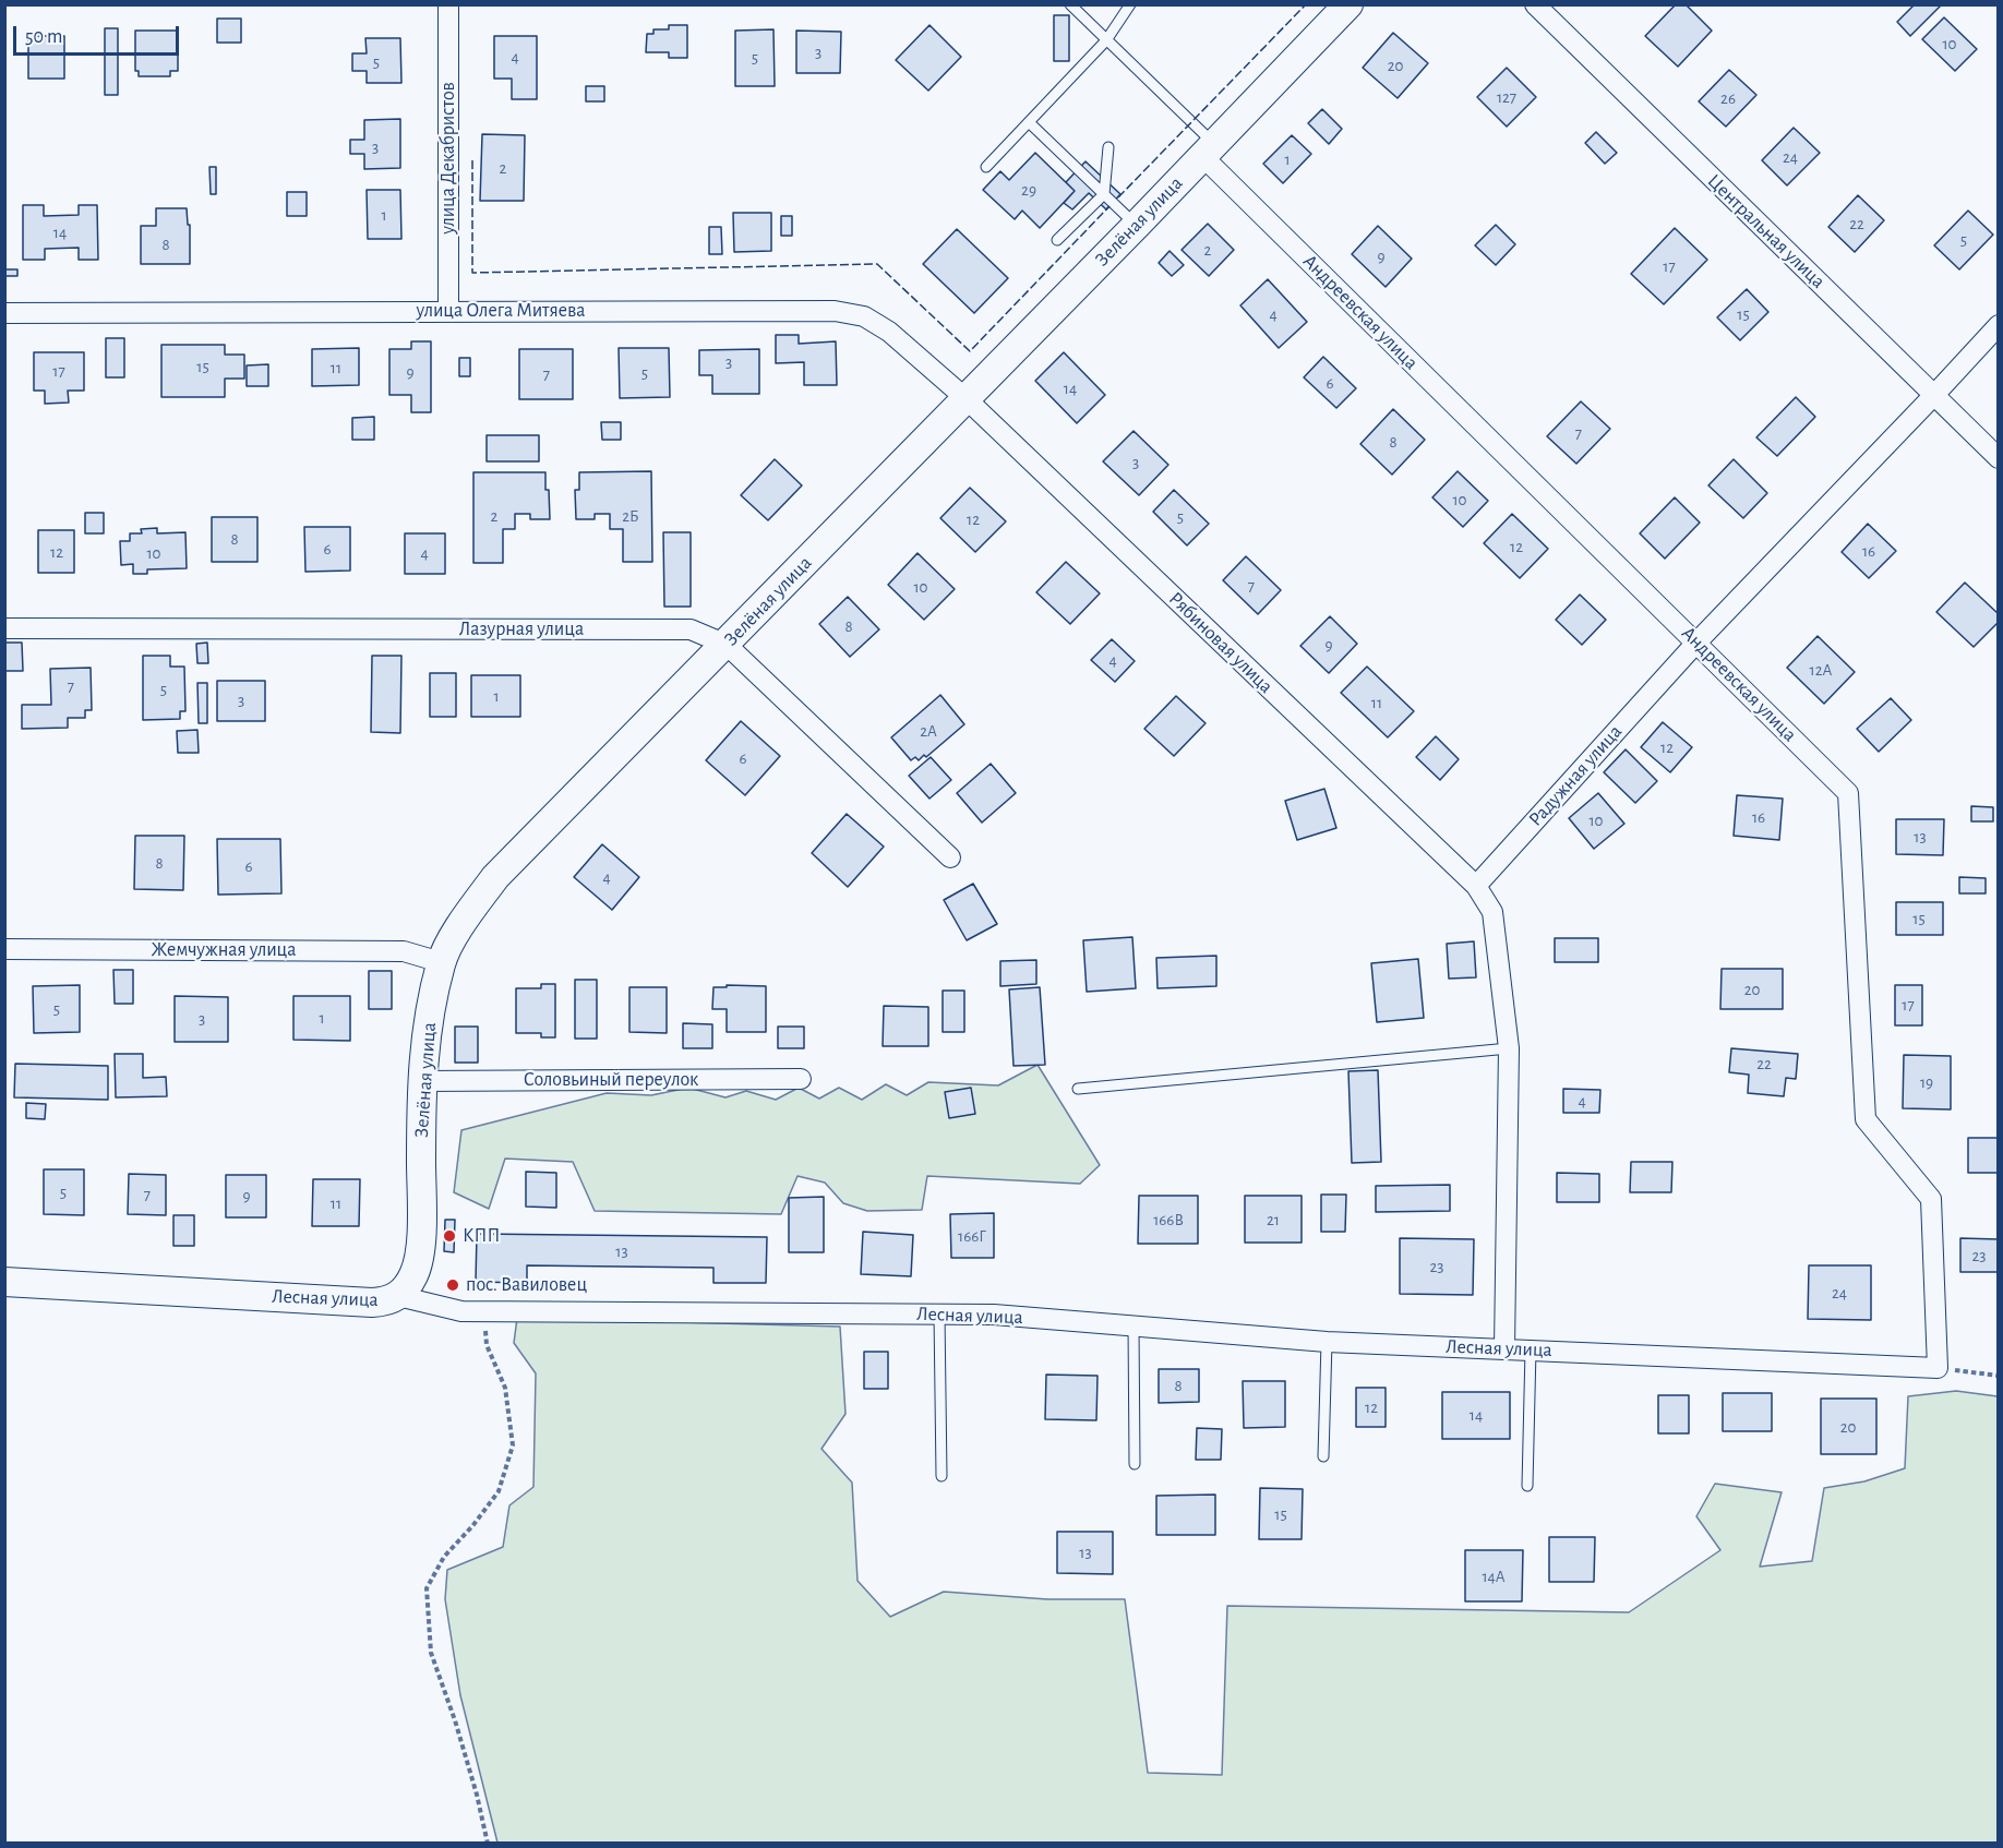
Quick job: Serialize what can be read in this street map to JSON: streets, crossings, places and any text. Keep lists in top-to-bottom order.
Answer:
{
  "streets": {
    "street": [
      "улица Декабристов",
      "Зелёная улица",
      "Центральная улица",
      "улица Олега Митяева",
      "Андреевская улица",
      "Лазурная улица",
      "Рябиновая улица",
      "Радужная улица",
      "Жемчужная улица",
      "Соловьиный переулок",
      "Лесная улица"
    ]
  },
  "crossings": [
    ["улица Декабристов", "улица Олега Митяева"],
    ["Зелёная улица", "улица Олега Митяева"],
    ["Зелёная улица", "Андреевская улица"],
    ["Зелёная улица", "Лазурная улица"],
    ["Зелёная улица", "Рябиновая улица"],
    ["Зелёная улица", "Жемчужная улица"],
    ["Зелёная улица", "Соловьиный переулок"],
    ["Зелёная улица", "Лесная улица"],
    ["Центральная улица", "Радужная улица"],
    ["улица Олега Митяева", "Рябиновая улица"],
    ["Андреевская улица", "Радужная улица"],
    ["Андреевская улица", "Лесная улица"],
    ["Рябиновая улица", "Радужная улица"]
  ],
  "places": ["КПП", "пос. Вавиловец"],
  "house_numbers": [
    "10",
    "3",
    "4",
    "5",
    "5",
    "20",
    "127",
    "26",
    "3",
    "24",
    "1",
    "2",
    "29",
    "1",
    "22",
    "14",
    "5",
    "8",
    "2",
    "9",
    "17",
    "4",
    "15",
    "3",
    "15",
    "11",
    "17",
    "9",
    "5",
    "7",
    "6",
    "14",
    "7",
    "8",
    "3",
    "10",
    "2",
    "2Б",
    "5",
    "12",
    "8",
    "12",
    "6",
    "16",
    "12",
    "10",
    "4",
    "7",
    "10",
    "8",
    "9",
    "4",
    "12А",
    "7",
    "5",
    "1",
    "3",
    "11",
    "2А",
    "12",
    "6",
    "16",
    "10",
    "13",
    "8",
    "6",
    "4",
    "15",
    "20",
    "17",
    "5",
    "1",
    "3",
    "22",
    "19",
    "4",
    "5",
    "7",
    "9",
    "11",
    "166В",
    "21",
    "166Г",
    "13",
    "23",
    "23",
    "24",
    "8",
    "12",
    "14",
    "20",
    "15",
    "13",
    "14А"
  ],
  "scale_bar": "50 m"
}
